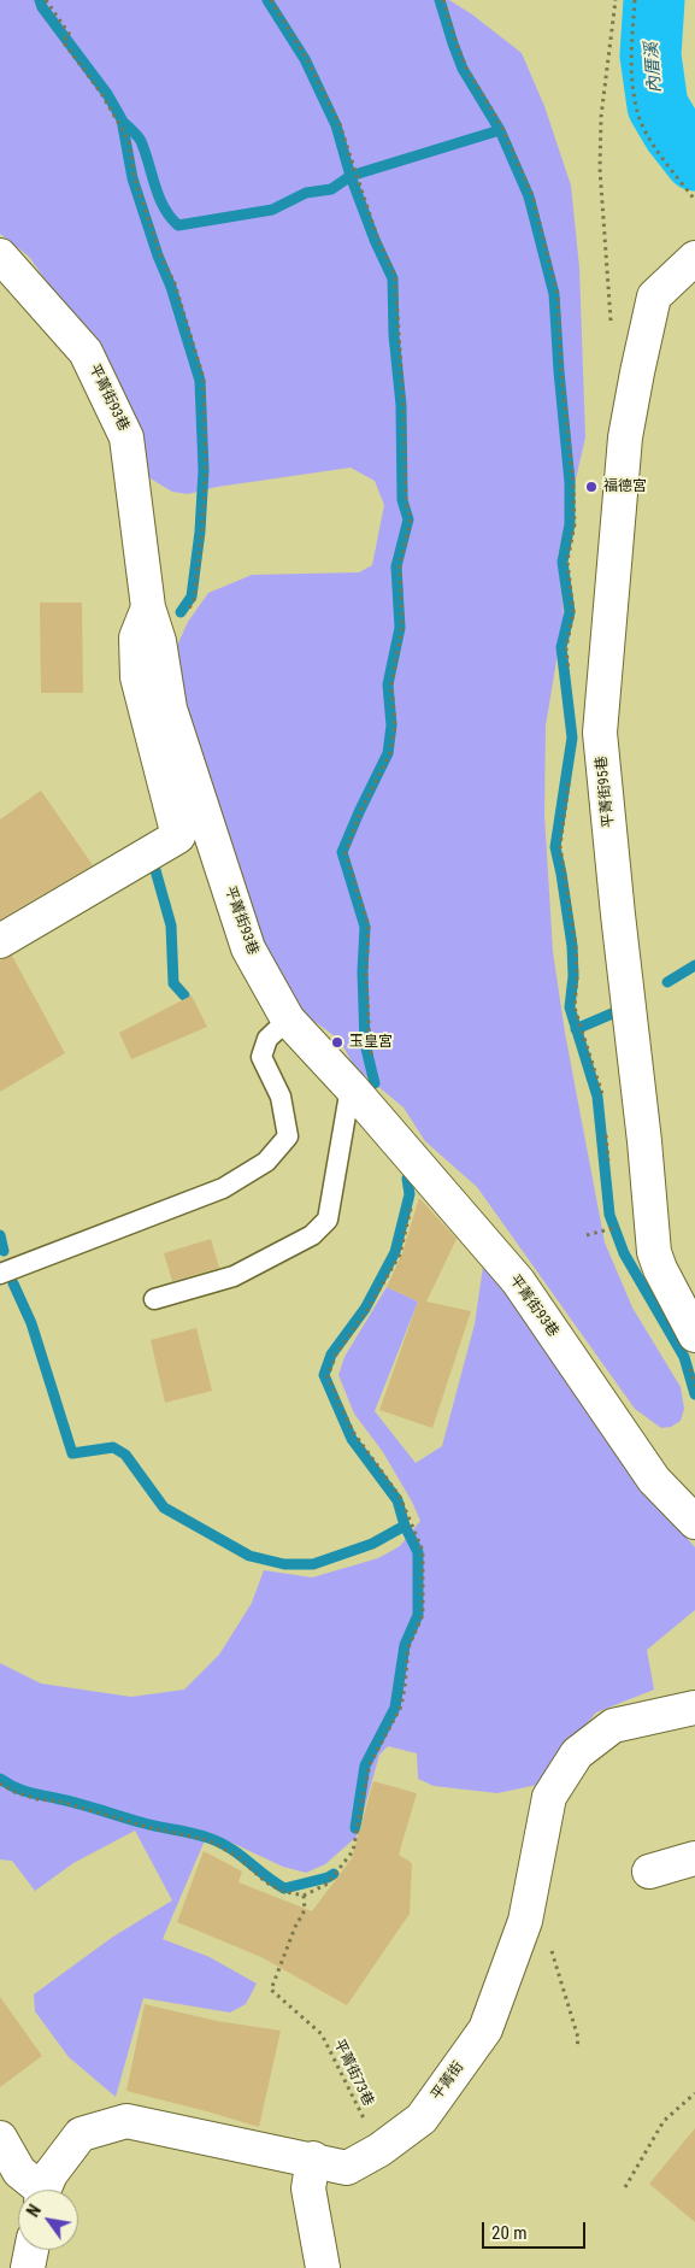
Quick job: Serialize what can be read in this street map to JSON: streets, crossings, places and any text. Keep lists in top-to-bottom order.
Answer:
{
  "streets": {
    "street": ["平菁街93巷", "平菁街95巷", "平菁街"],
    "path": ["平菁街73巷"]
  },
  "crossings": [
    ["平菁街73巷", "平菁街"]
  ],
  "water": ["內厝溪"],
  "places": ["福德宮", "玉皇宮"],
  "scale_bar": "20 m",
  "north": "top left"
}
